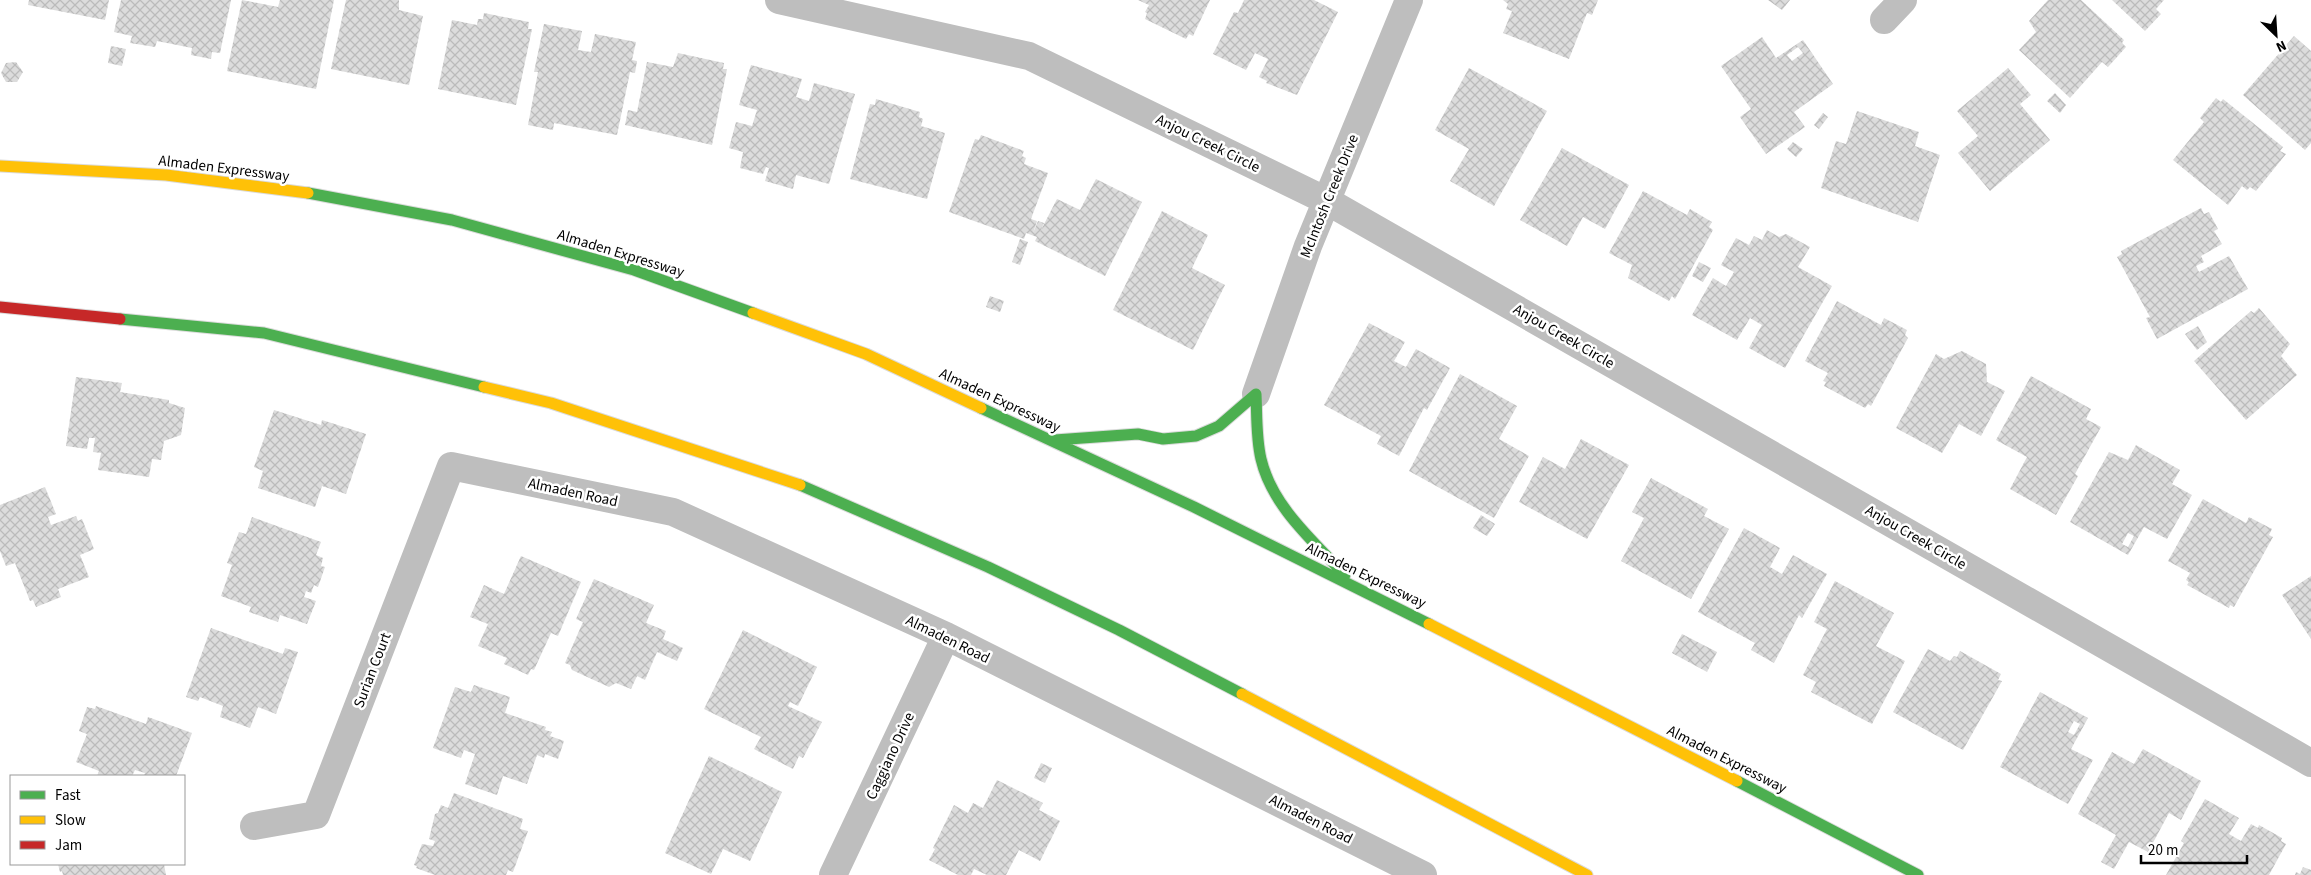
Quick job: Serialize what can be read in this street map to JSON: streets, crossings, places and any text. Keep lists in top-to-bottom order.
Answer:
{
  "streets": {
    "main road": ["Almaden Expressway"],
    "street": [
      "Anjou Creek Circle",
      "McIntosh Creek Drive",
      "Almaden Road",
      "Surian Court",
      "Caggiano Drive"
    ]
  },
  "crossings": [
    ["Anjou Creek Circle", "McIntosh Creek Drive"],
    ["Almaden Road", "Surian Court"],
    ["Almaden Road", "Caggiano Drive"]
  ],
  "legend": ["Fast", "Slow", "Jam"],
  "scale_bar": "20 m",
  "north": "bottom right"
}
